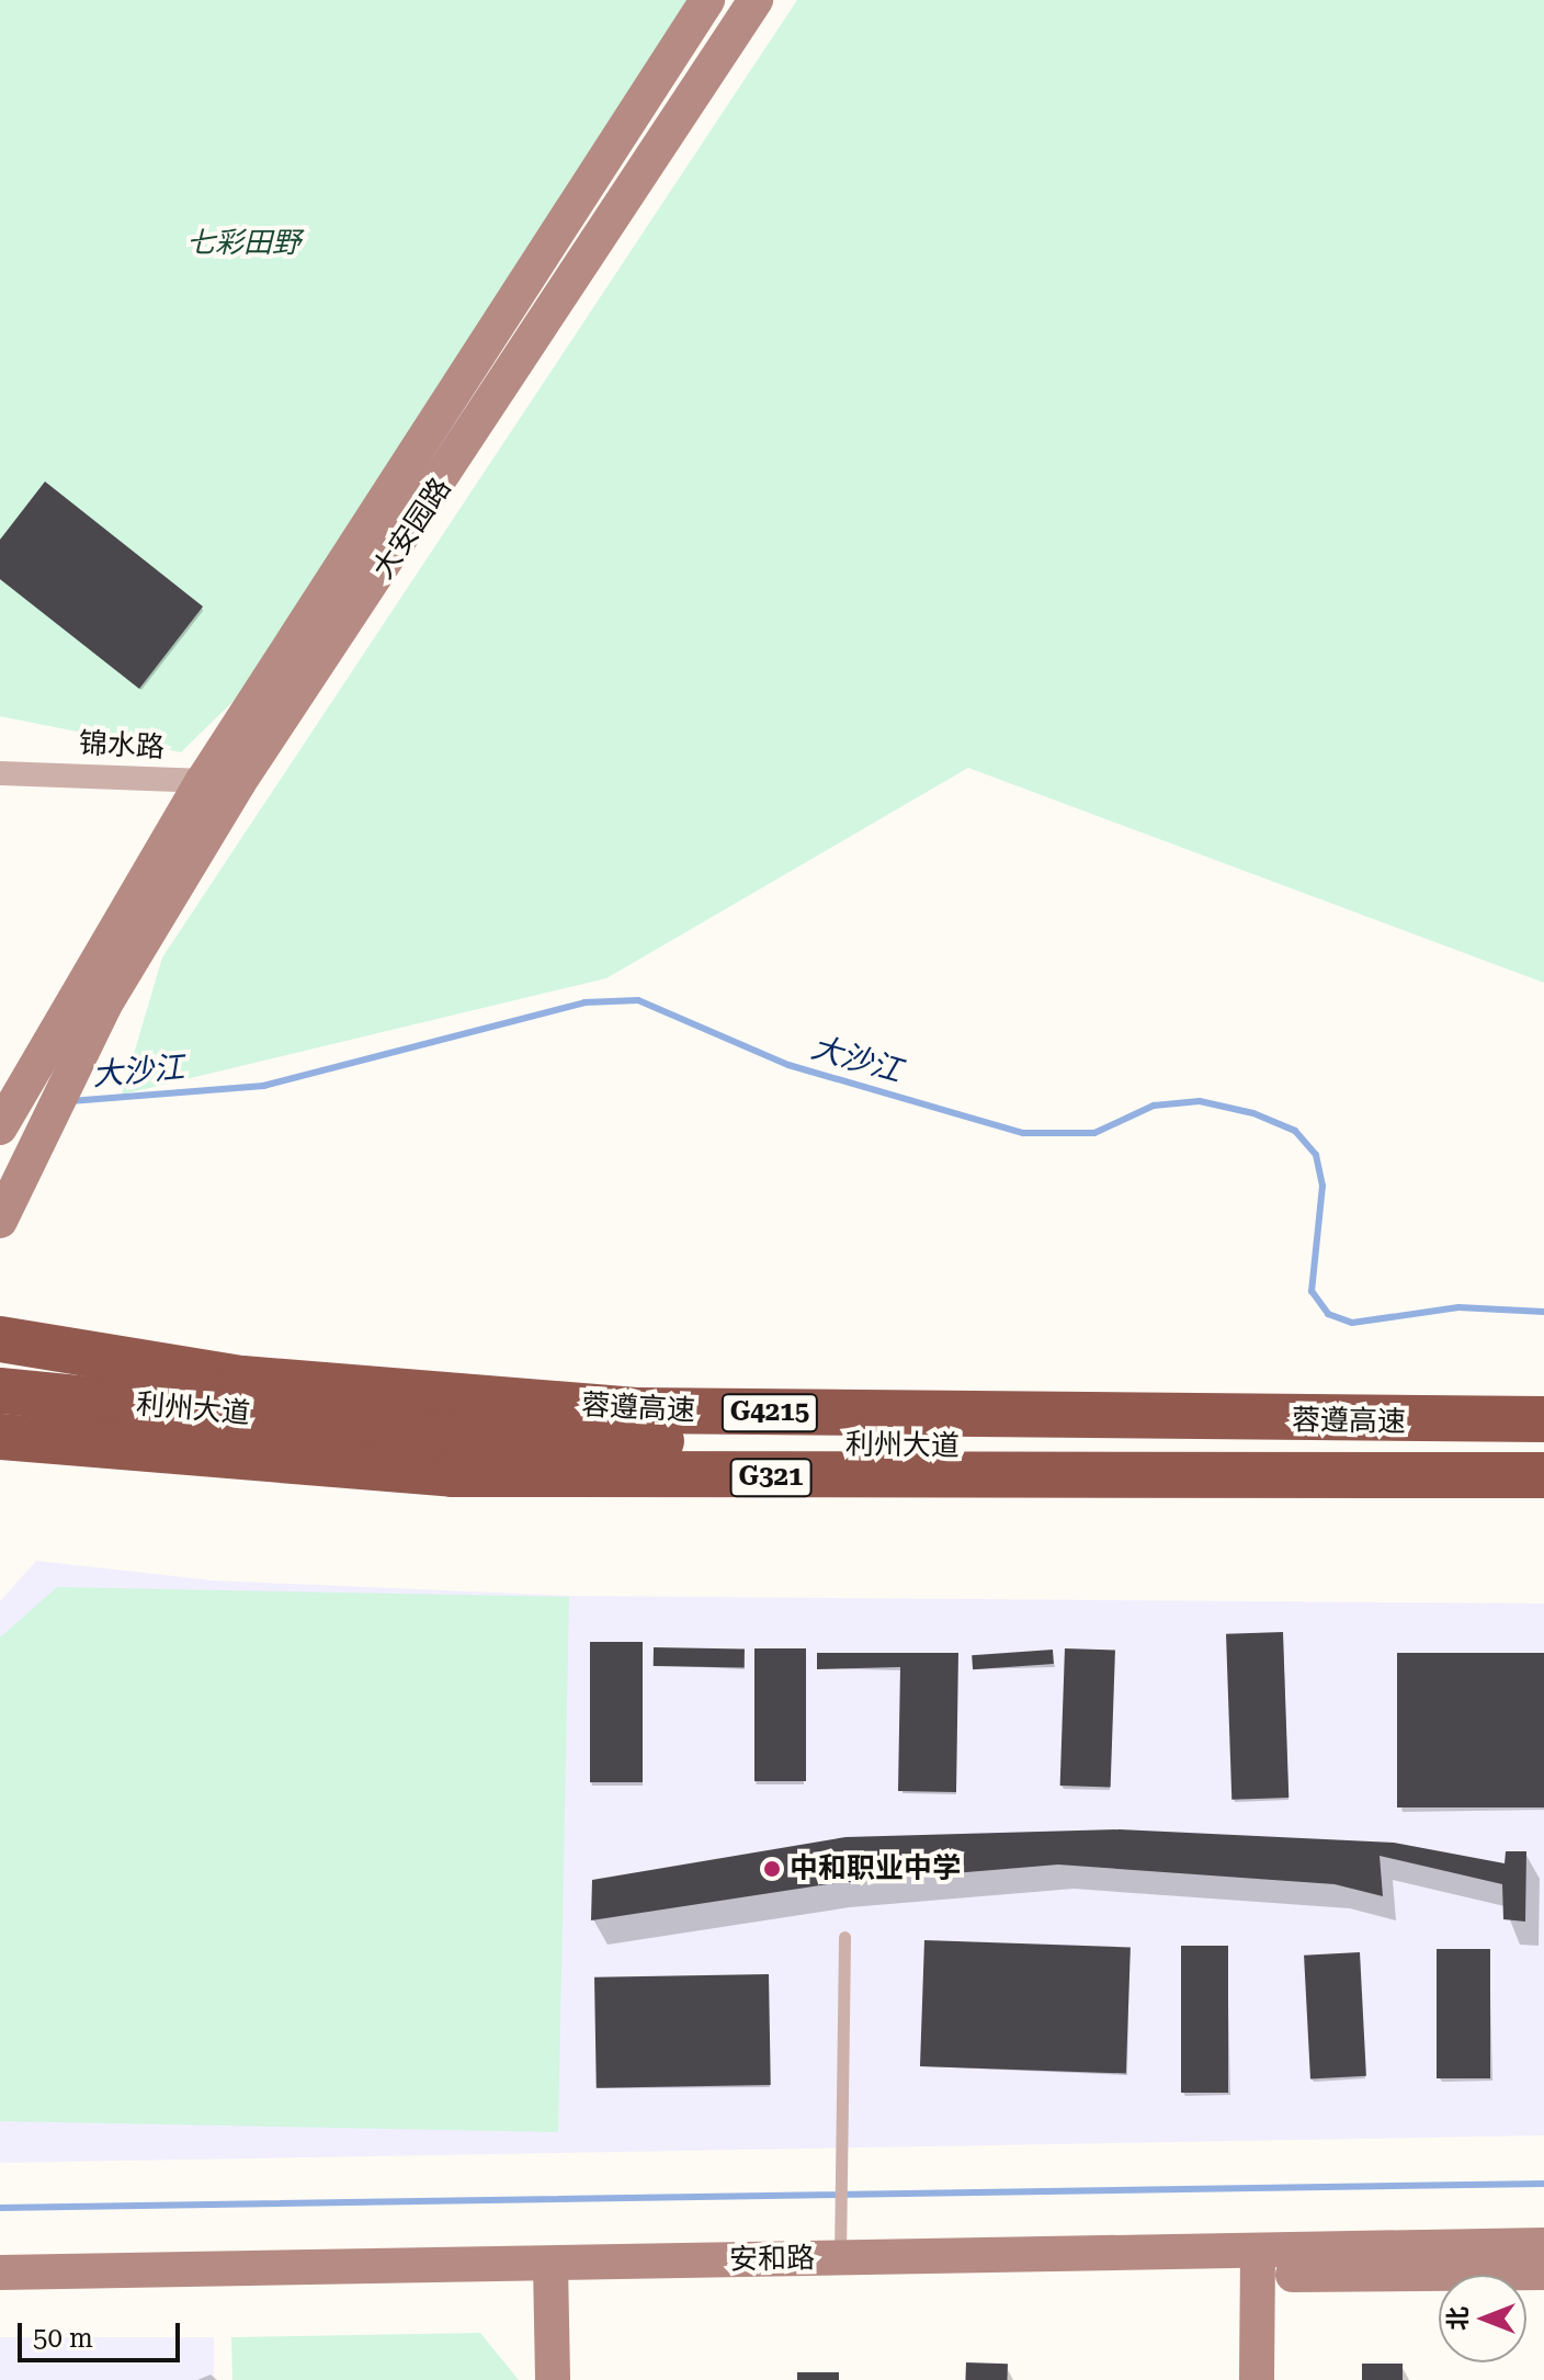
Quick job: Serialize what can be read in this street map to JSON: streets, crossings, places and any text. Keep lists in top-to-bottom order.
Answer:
{
  "streets": {
    "highway": [
      "蓉遵高速",
      "利州大道",
      "G4215",
      "G321"
    ],
    "street": ["大安园路", "锦水路", "安和路"]
  },
  "crossings": [
    ["大安园路", "锦水路"]
  ],
  "water": ["大沙江"],
  "parks": ["七彩田野"],
  "places": ["中和职业中学"],
  "scale_bar": "50 m",
  "north": "left"
}
